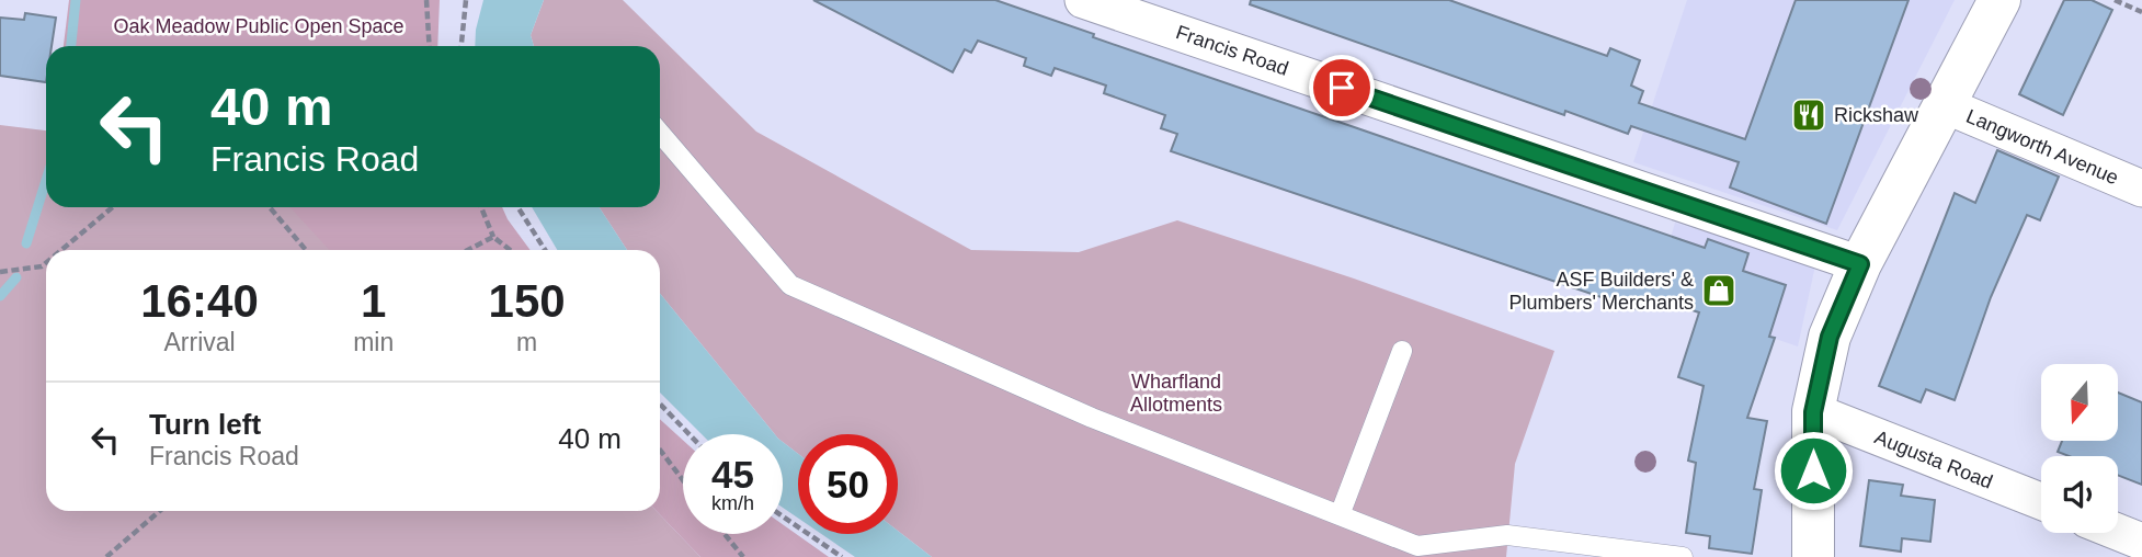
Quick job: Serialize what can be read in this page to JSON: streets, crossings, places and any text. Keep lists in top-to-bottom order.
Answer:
{
  "streets": {
    "street": ["Francis Road", "Langworth Avenue", "Augusta Road"]
  },
  "parks": ["Oak Meadow Public Open Space", "Wharfland Allotments"],
  "places": {
    "restaurant": ["Rickshaw"],
    "shop": ["ASF Builders' & Plumbers' Merchants"]
  },
  "north": "bottom",
  "page": {
    "turn": ["40 m", "Francis Road"],
    "eta": [
      "16:40",
      "Arrival",
      "1",
      "min",
      "150",
      "m"
    ],
    "list": [
      {
        "name": "Turn left",
        "note": "Francis Road",
        "value": "40 m"
      }
    ],
    "speed": "45 km/h",
    "limit": "50"
  }
}
